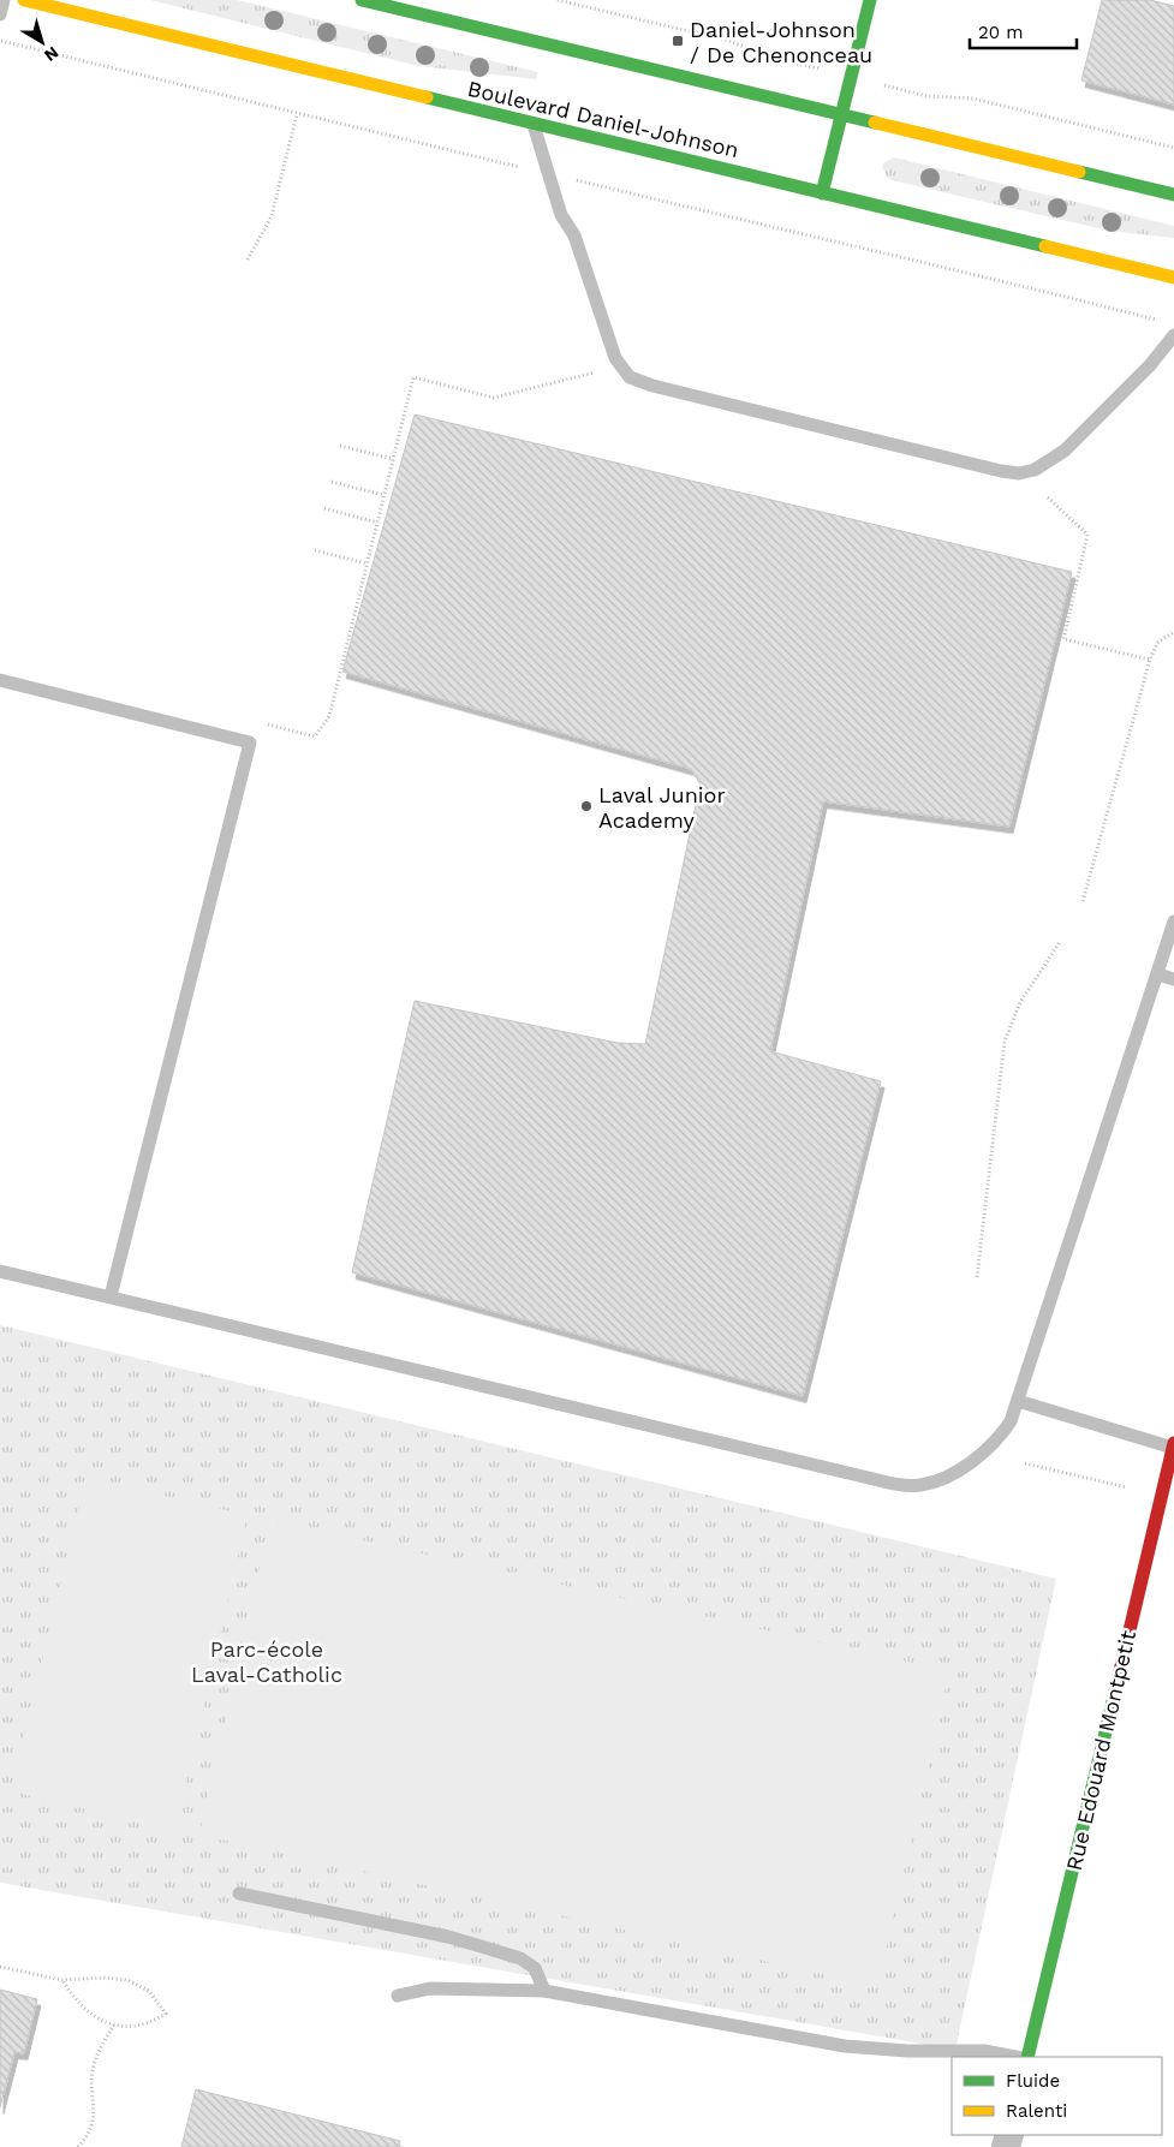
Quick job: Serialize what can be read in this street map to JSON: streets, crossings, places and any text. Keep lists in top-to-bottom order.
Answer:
{
  "streets": {
    "street": ["Boulevard Daniel-Johnson", "Rue Edouard Montpetit"]
  },
  "parks": ["Parc-école Laval-Catholic"],
  "places": {
    "transit": ["Daniel-Johnson / De Chenonceau"],
    "other": ["Laval Junior Academy"]
  },
  "legend": ["Fluide", "Ralenti"],
  "scale_bar": "20 m",
  "north": "bottom right"
}
